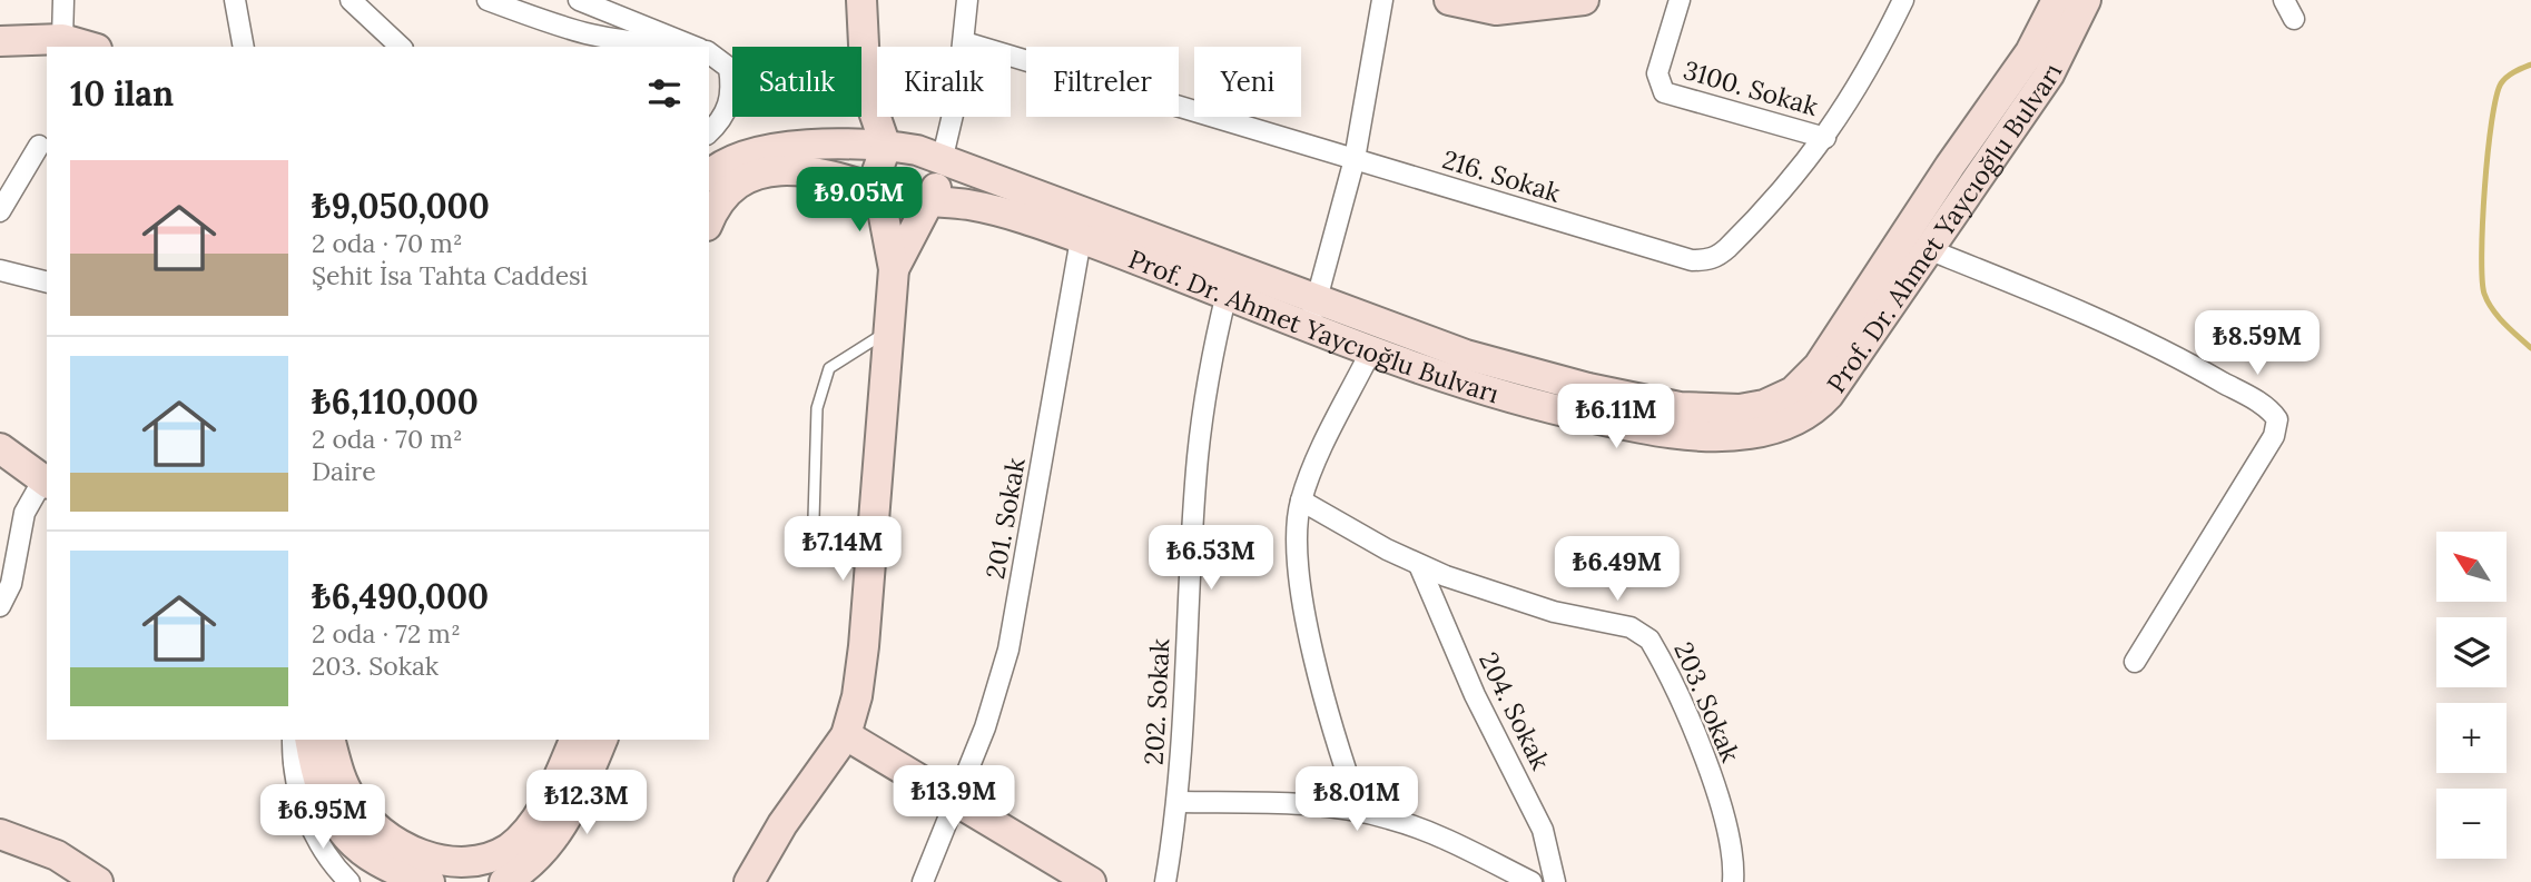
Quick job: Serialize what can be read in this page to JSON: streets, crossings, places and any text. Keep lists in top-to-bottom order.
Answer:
{
  "streets": {
    "main road": ["Prof. Dr. Ahmet Yaycıoğlu Bulvarı"],
    "street": [
      "3100. Sokak",
      "216. Sokak",
      "201. Sokak",
      "202. Sokak",
      "203. Sokak",
      "204. Sokak"
    ]
  },
  "crossings": [
    ["3100. Sokak", "216. Sokak"],
    ["Prof. Dr. Ahmet Yaycıoğlu Bulvarı", "201. Sokak"],
    ["Prof. Dr. Ahmet Yaycıoğlu Bulvarı", "202. Sokak"],
    ["203. Sokak", "204. Sokak"]
  ],
  "north": "top left",
  "page": {
    "chip": [
      "Satılık",
      "Kiralık",
      "Filtreler",
      "Yeni"
    ],
    "heading": "10 ilan",
    "list": [
      {
        "name": "₺9,050,000",
        "note": "2 oda · 70 m² · Şehit İsa Tahta Caddesi"
      },
      {
        "name": "₺6,110,000",
        "note": "2 oda · 70 m² · Daire"
      },
      {
        "name": "₺6,490,000",
        "note": "2 oda · 72 m² · 203. Sokak"
      }
    ],
    "price": [
      "₺9.05M",
      "₺8.59M",
      "₺6.11M",
      "₺7.14M",
      "₺6.53M",
      "₺6.49M",
      "₺13.9M",
      "₺8.01M",
      "₺12.3M",
      "₺6.95M"
    ],
    "map_buttons": ["+", "−"]
  }
}
